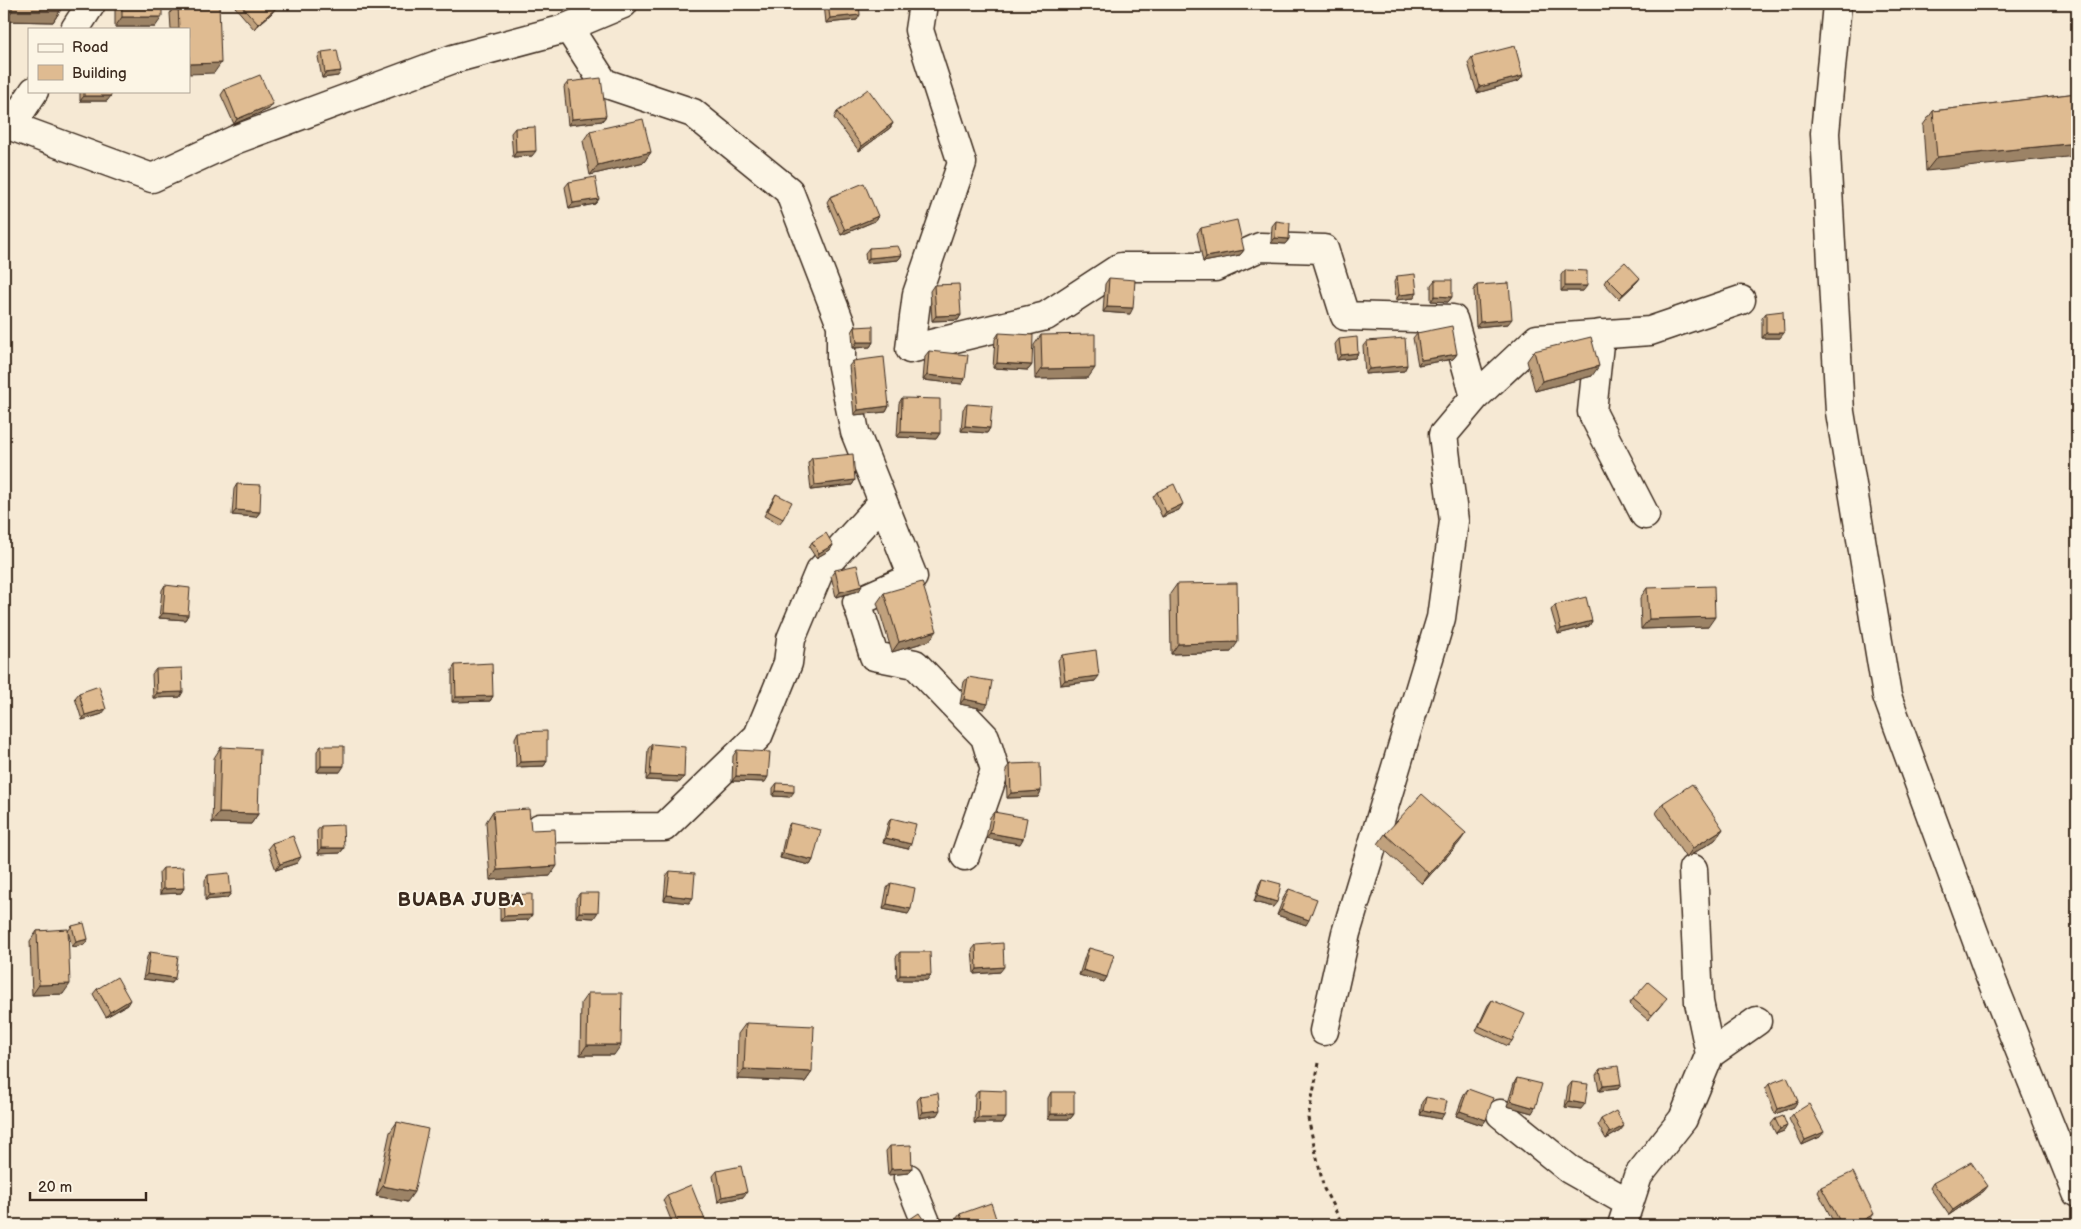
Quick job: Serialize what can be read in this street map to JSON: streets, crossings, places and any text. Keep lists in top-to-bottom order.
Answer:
{
  "districts": ["BUABA JUBA"],
  "legend": ["Road", "Building"],
  "scale_bar": "20 m"
}
